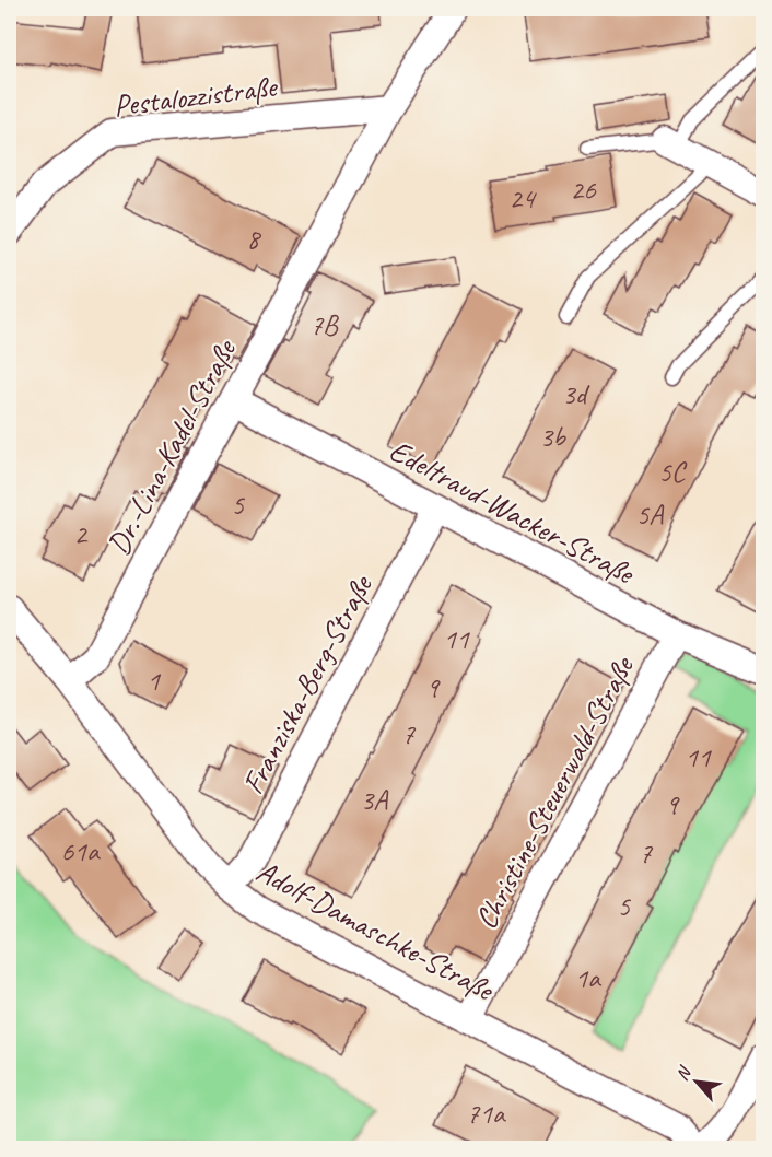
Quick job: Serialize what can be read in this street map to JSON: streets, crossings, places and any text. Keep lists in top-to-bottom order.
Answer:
{
  "streets": {
    "street": [
      "Pestalozzistraße",
      "Dr.-Lina-Kadel-Straße",
      "Edeltraud-Wacker-Straße",
      "Franziska-Berg-Straße",
      "Christine-Steuerwald-Straße",
      "Adolf-Damaschke-Straße"
    ]
  },
  "crossings": [
    ["Pestalozzistraße", "Dr.-Lina-Kadel-Straße"],
    ["Dr.-Lina-Kadel-Straße", "Edeltraud-Wacker-Straße"],
    ["Dr.-Lina-Kadel-Straße", "Adolf-Damaschke-Straße"],
    ["Edeltraud-Wacker-Straße", "Franziska-Berg-Straße"],
    ["Edeltraud-Wacker-Straße", "Christine-Steuerwald-Straße"],
    ["Franziska-Berg-Straße", "Adolf-Damaschke-Straße"],
    ["Christine-Steuerwald-Straße", "Adolf-Damaschke-Straße"]
  ],
  "house_numbers": [
    "26",
    "24",
    "8",
    "7B",
    "3d",
    "3b",
    "5C",
    "5",
    "5A",
    "2",
    "11",
    "1",
    "9",
    "7",
    "11",
    "3A",
    "9",
    "61a",
    "7",
    "5",
    "1a",
    "71a"
  ],
  "north": "top left"
}
